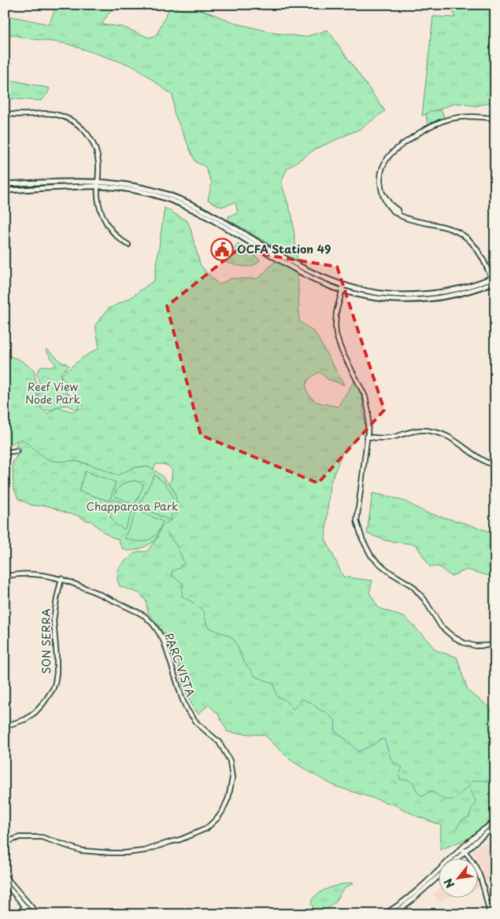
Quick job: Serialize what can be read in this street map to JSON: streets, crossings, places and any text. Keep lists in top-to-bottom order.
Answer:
{
  "streets": {
    "street": ["SON SERRA", "PARC VISTA"]
  },
  "crossings": [
    ["SON SERRA", "PARC VISTA"]
  ],
  "parks": ["Reef View Node Park", "Chapparosa Park"],
  "places": {
    "public building": ["OCFA Station 49"]
  },
  "north": "bottom left"
}
